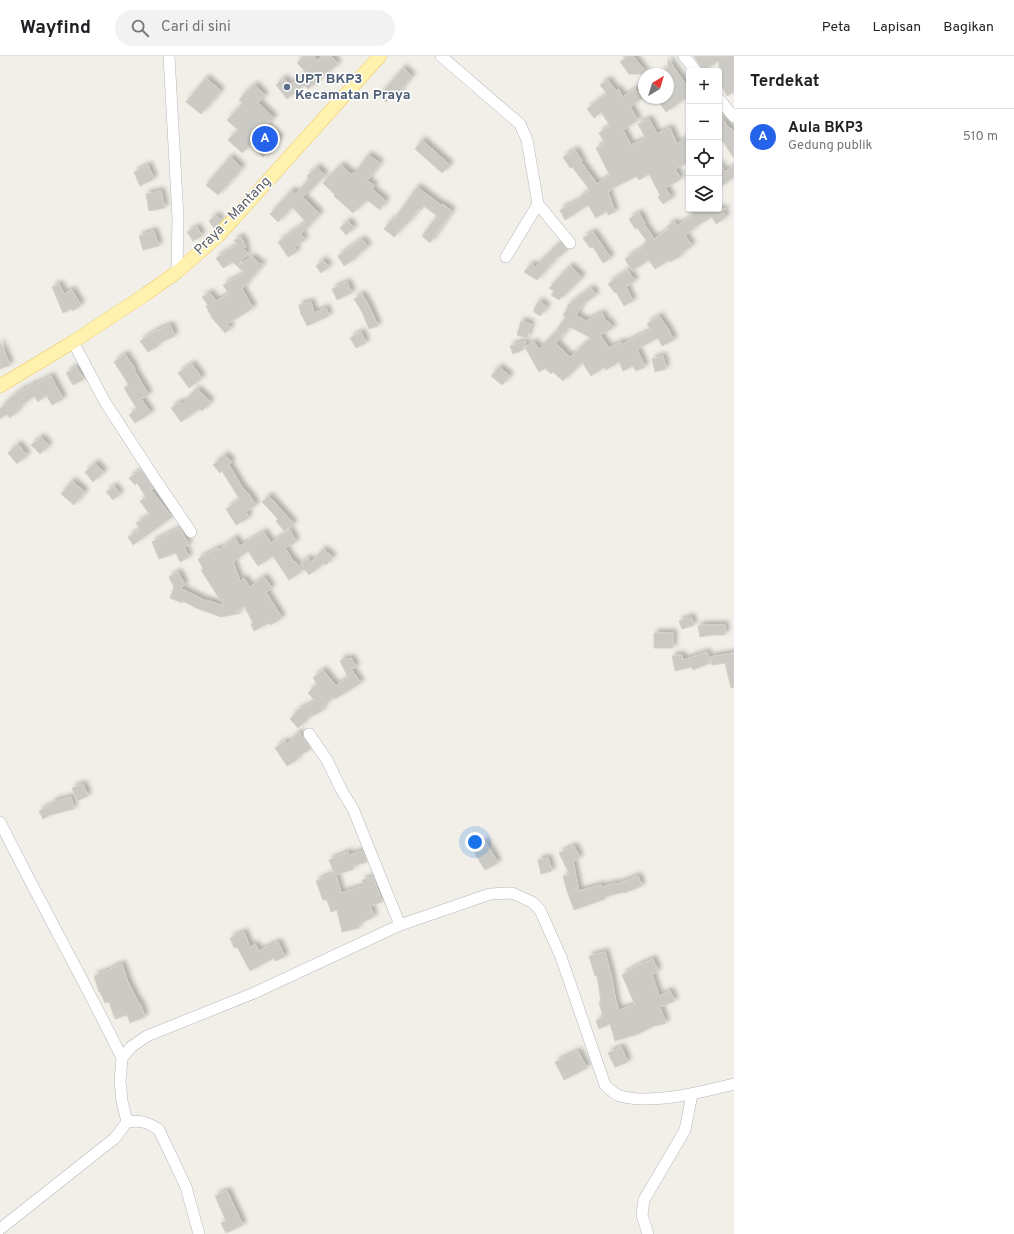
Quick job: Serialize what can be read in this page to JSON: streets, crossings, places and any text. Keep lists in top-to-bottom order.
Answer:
{
  "streets": {
    "main road": ["Praya - Mantang"]
  },
  "places": ["UPT BKP3 Kecamatan Praya"],
  "north": "top right",
  "page": {
    "header": "Wayfind",
    "search": "Cari di sini",
    "nav": ["Peta", "Lapisan", "Bagikan"],
    "heading": "Terdekat",
    "map_buttons": ["+", "−"],
    "list": [
      {
        "mark": "A",
        "name": "Aula BKP3",
        "note": "Gedung publik",
        "value": "510 m"
      }
    ],
    "pins": "A"
  }
}
